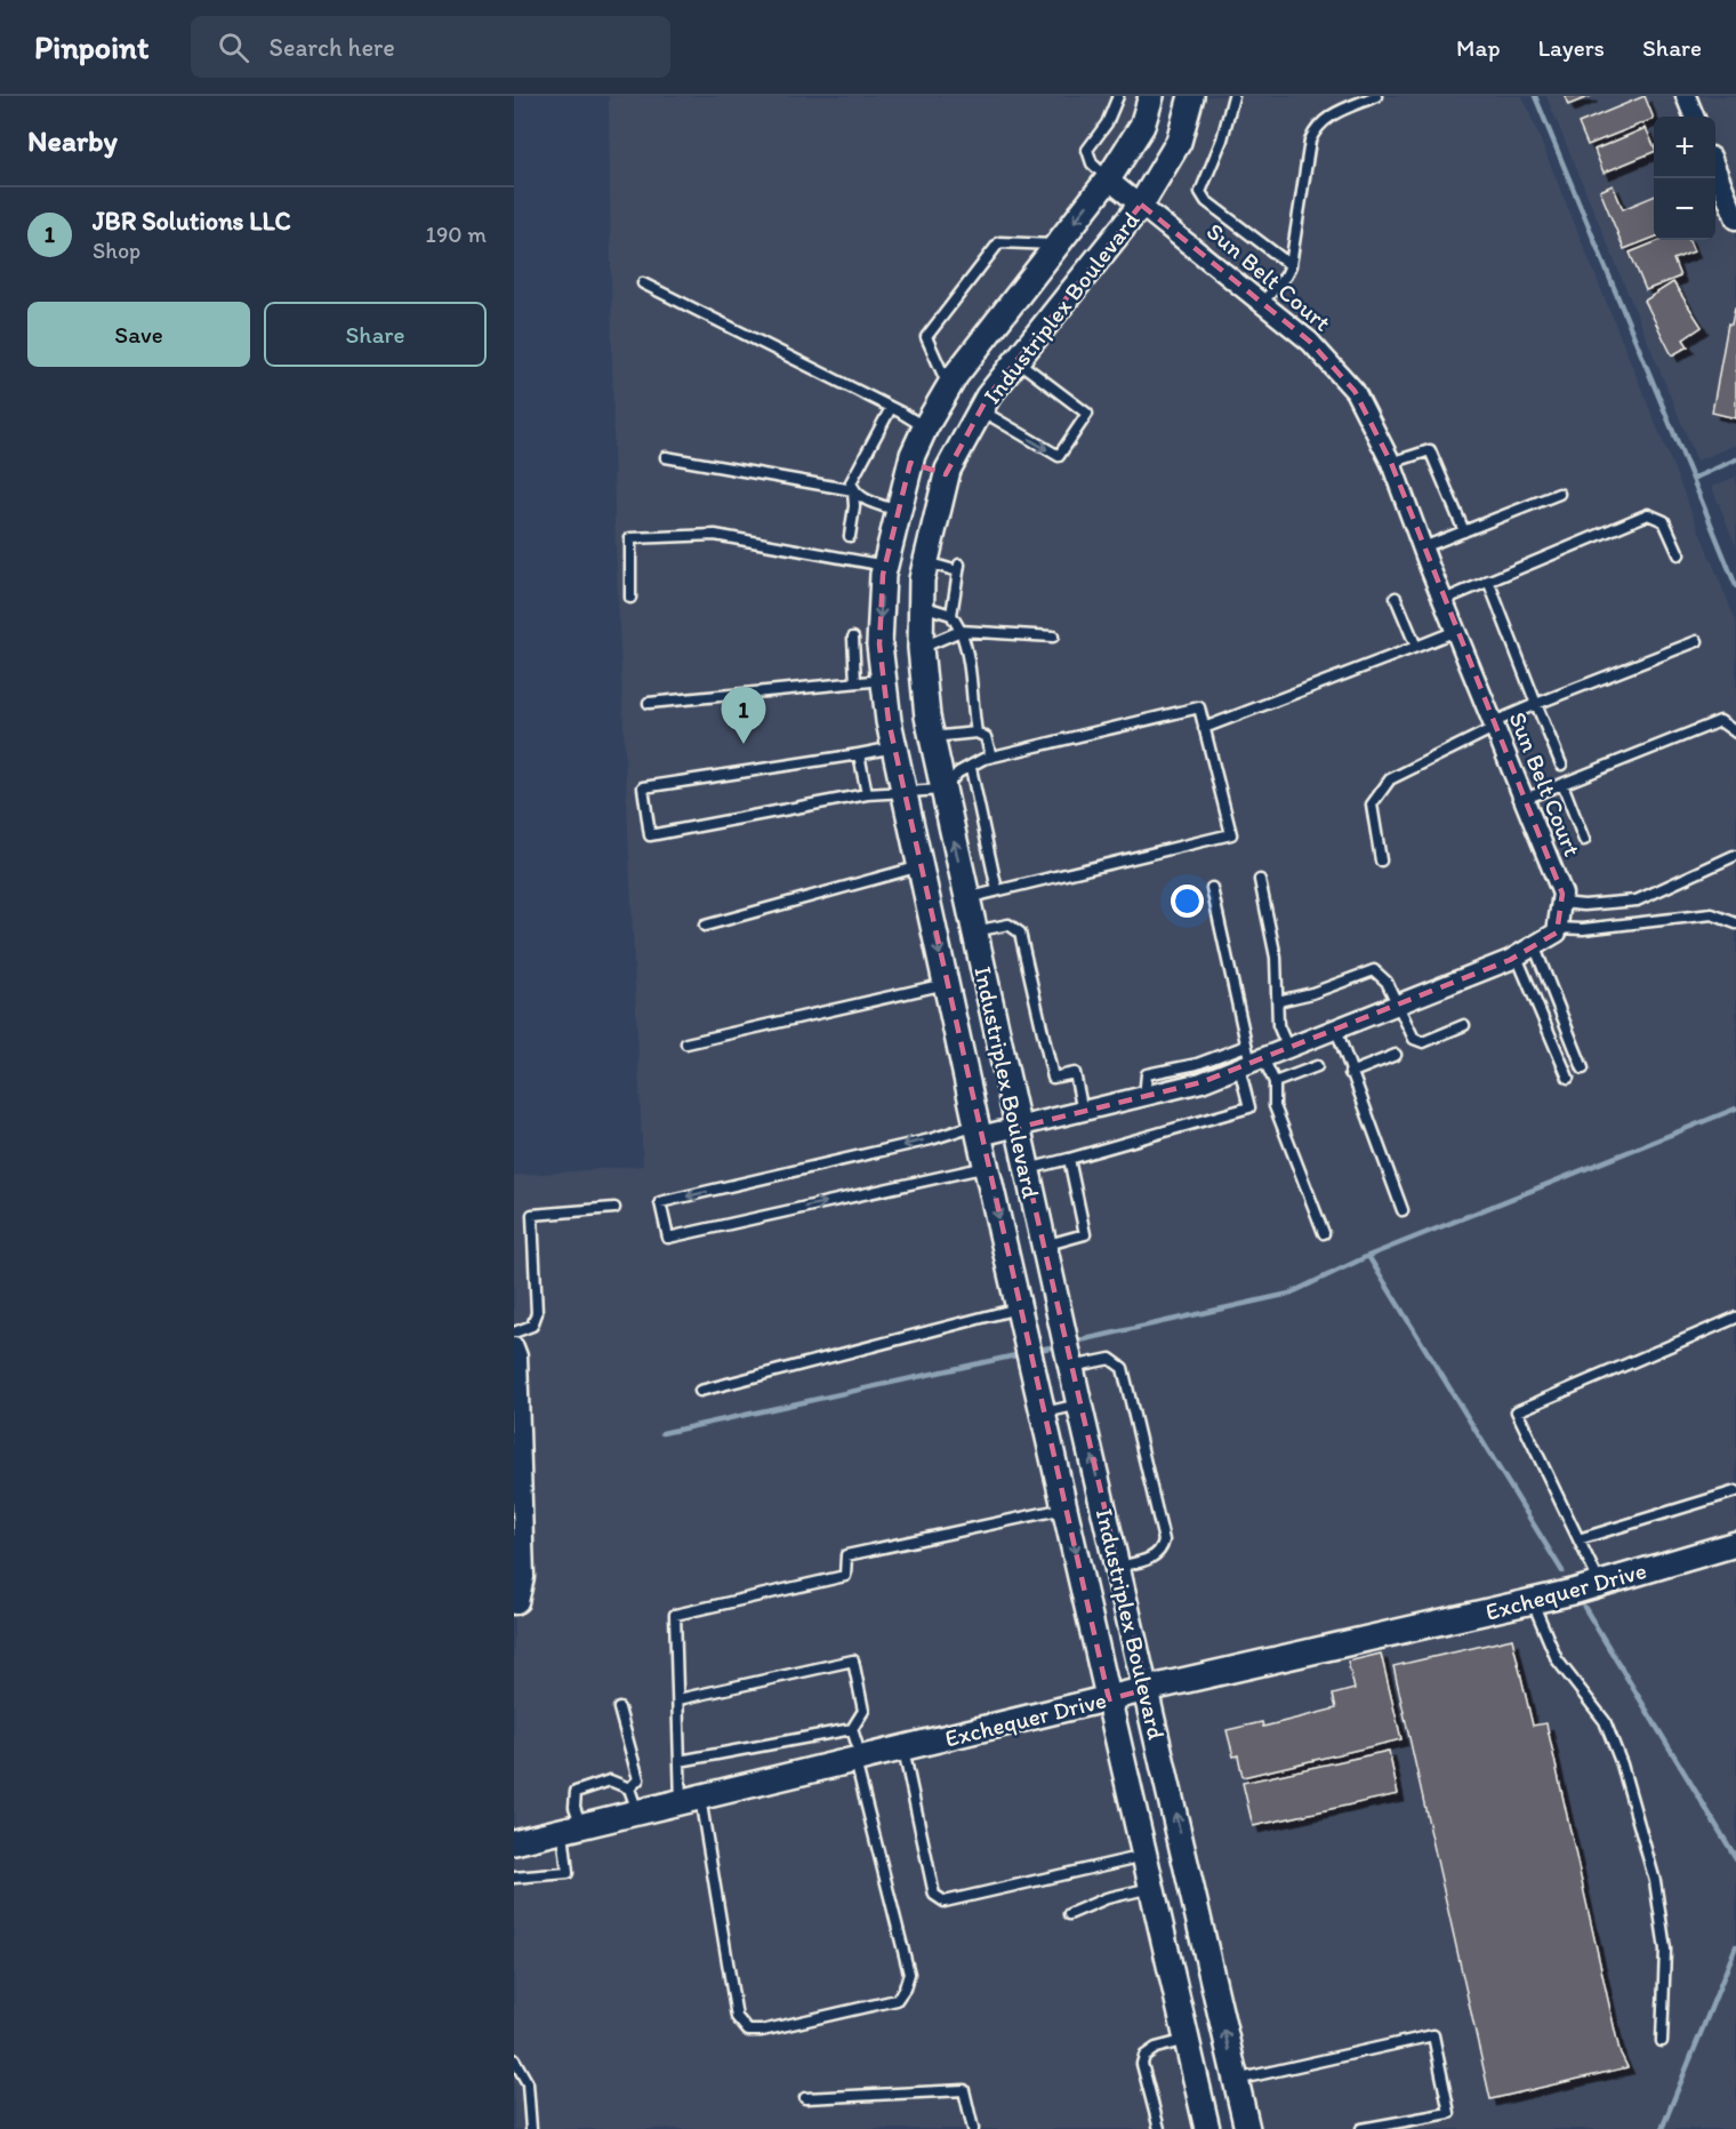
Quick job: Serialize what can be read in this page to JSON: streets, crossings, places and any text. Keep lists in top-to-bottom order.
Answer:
{
  "streets": {
    "street": ["Sun Belt Court", "Industriplex Boulevard", "Exchequer Drive"]
  },
  "crossings": [
    ["Sun Belt Court", "Industriplex Boulevard"],
    ["Industriplex Boulevard", "Exchequer Drive"]
  ],
  "page": {
    "header": "Pinpoint",
    "search": "Search here",
    "nav": ["Map", "Layers", "Share"],
    "heading": "Nearby",
    "map_buttons": ["+", "−"],
    "list": [
      {
        "mark": "1",
        "name": "JBR Solutions LLC",
        "note": "Shop",
        "value": "190 m"
      }
    ],
    "buttons": ["Save", "Share"],
    "pins": "1"
  }
}
